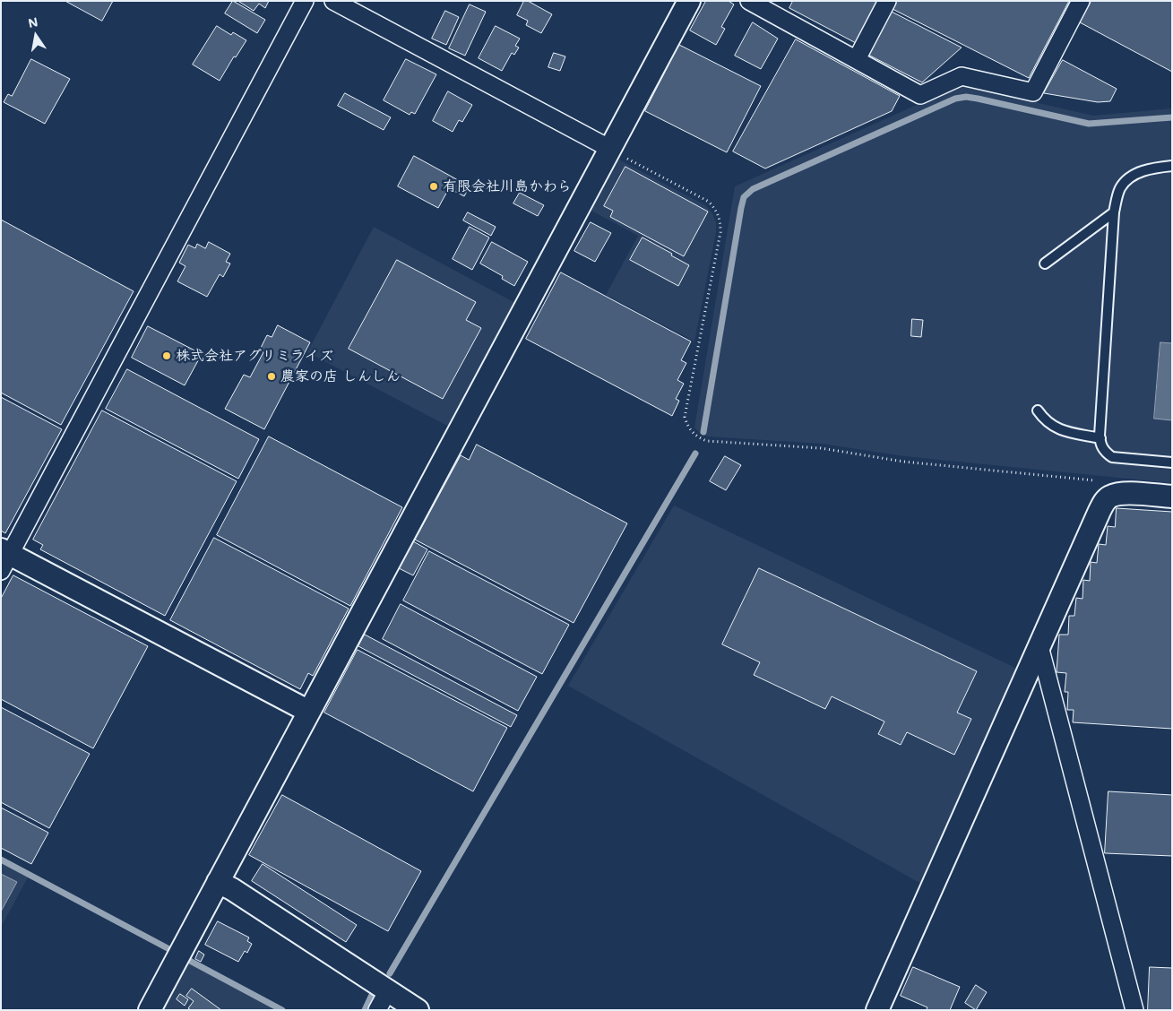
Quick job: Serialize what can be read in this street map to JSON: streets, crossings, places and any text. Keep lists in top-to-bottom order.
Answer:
{
  "places": ["有限会社川島かわら", "株式会社アグリミライズ", "農家の店 しんしん"],
  "north": "top"
}
